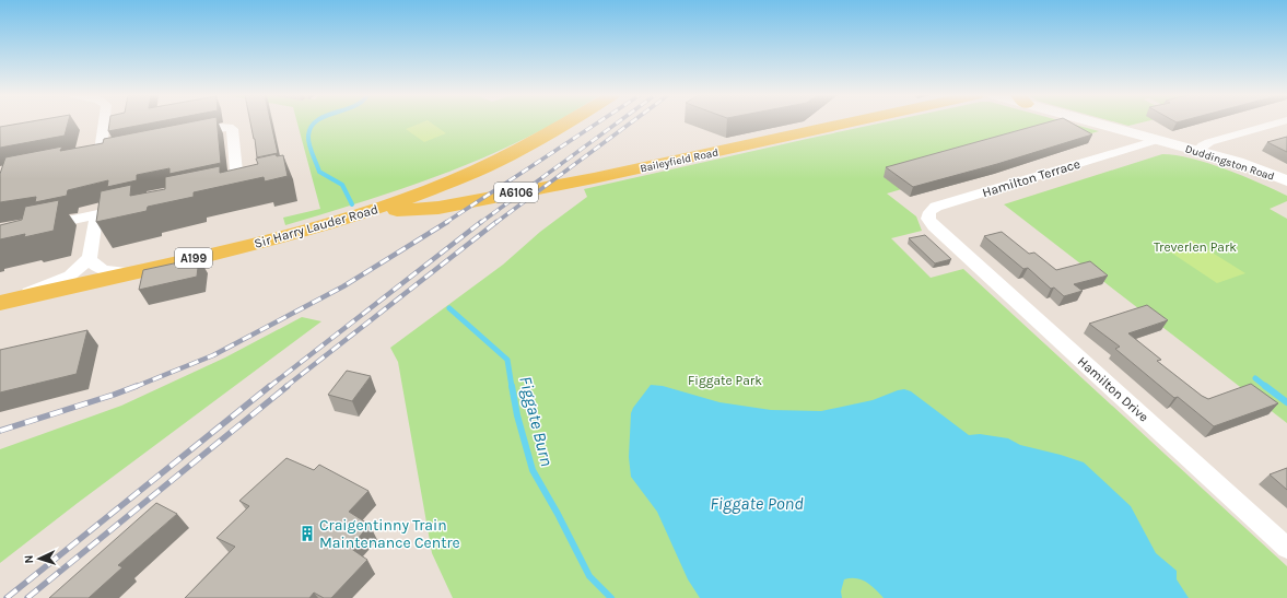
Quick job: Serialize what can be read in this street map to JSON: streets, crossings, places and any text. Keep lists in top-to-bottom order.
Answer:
{
  "streets": {
    "main road": [
      "Baileyfield Road",
      "A6106",
      "Sir Harry Lauder Road",
      "A199"
    ],
    "street": ["Duddingston Road", "Hamilton Terrace", "Hamilton Drive"]
  },
  "crossings": [
    ["Baileyfield Road", "Sir Harry Lauder Road"],
    ["Duddingston Road", "Hamilton Terrace"],
    ["Hamilton Terrace", "Hamilton Drive"]
  ],
  "water": ["Figgate Burn", "Figgate Pond"],
  "parks": ["Treverlen Park", "Figgate Park"],
  "places": {
    "building": ["Craigentinny Train Maintenance Centre"]
  },
  "north": "left"
}
